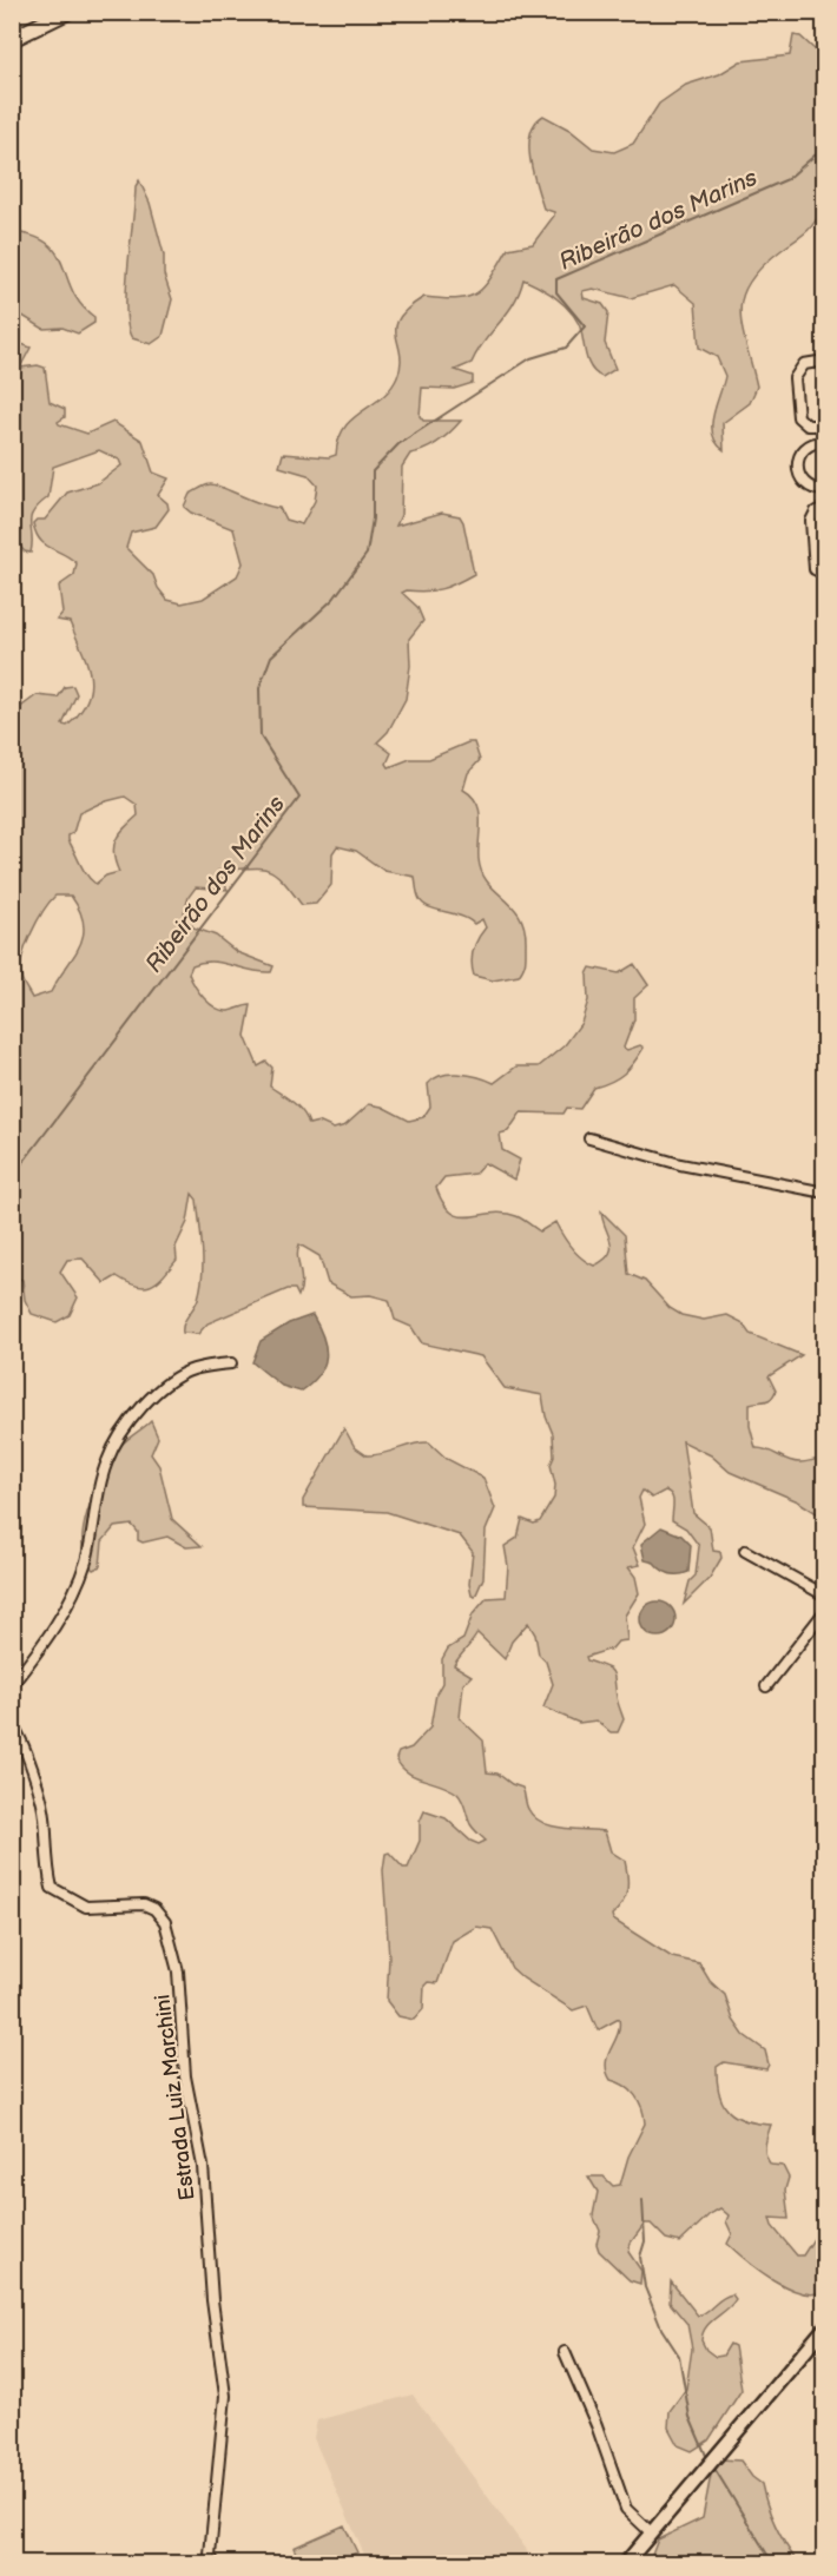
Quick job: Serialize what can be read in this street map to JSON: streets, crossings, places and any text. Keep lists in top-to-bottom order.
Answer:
{
  "streets": {
    "street": ["Estrada Luiz Marchini"]
  },
  "water": ["Ribeirão dos Marins"]
}
